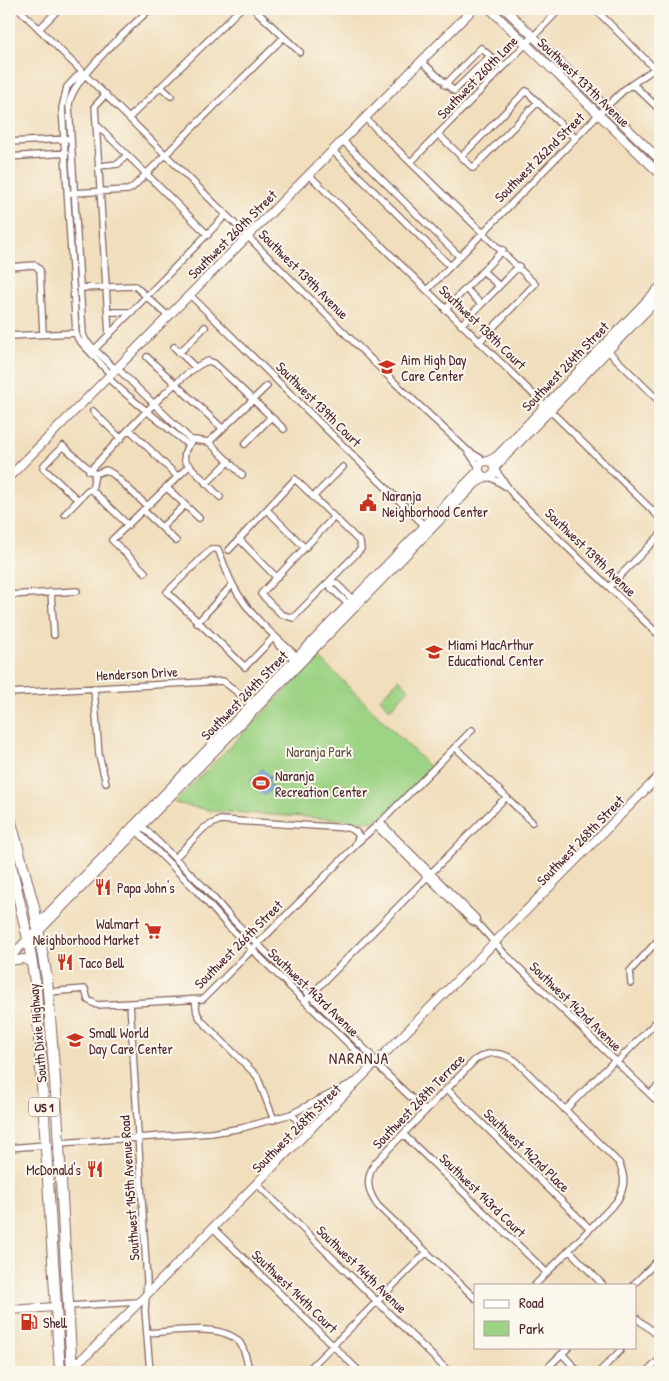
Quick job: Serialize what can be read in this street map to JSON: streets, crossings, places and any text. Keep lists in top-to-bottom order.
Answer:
{
  "streets": {
    "highway": ["South Dixie Highway", "US 1"],
    "street": [
      "Southwest 260th Lane",
      "Southwest 137th Avenue",
      "Southwest 262nd Street",
      "Southwest 260th Street",
      "Southwest 139th Avenue",
      "Southwest 138th Court",
      "Southwest 264th Street",
      "Southwest 139th Court",
      "Henderson Drive",
      "Southwest 268th Street",
      "Southwest 266th Street",
      "Southwest 143rd Avenue",
      "Southwest 142nd Avenue",
      "Southwest 268th Terrace",
      "Southwest 142nd Place",
      "Southwest 145th Avenue Road",
      "Southwest 143rd Court",
      "Southwest 144th Avenue",
      "Southwest 144th Court"
    ]
  },
  "crossings": [
    ["Southwest 260th Lane", "Southwest 137th Avenue"],
    ["Southwest 137th Avenue", "Southwest 262nd Street"],
    ["Southwest 262nd Street", "Southwest 138th Court"],
    ["Southwest 260th Street", "Southwest 139th Avenue"],
    ["Southwest 260th Street", "Southwest 138th Court"],
    ["Southwest 260th Street", "Southwest 139th Court"],
    ["Southwest 139th Avenue", "Southwest 264th Street"],
    ["Southwest 138th Court", "Southwest 264th Street"],
    ["Southwest 264th Street", "Southwest 139th Court"],
    ["Southwest 264th Street", "Henderson Drive"],
    ["Southwest 264th Street", "Southwest 143rd Avenue"],
    ["Southwest 264th Street", "South Dixie Highway"],
    ["Southwest 268th Street", "Southwest 143rd Avenue"],
    ["Southwest 268th Street", "Southwest 142nd Avenue"],
    ["Southwest 268th Street", "South Dixie Highway"],
    ["Southwest 268th Street", "Southwest 145th Avenue Road"],
    ["Southwest 268th Street", "Southwest 144th Avenue"],
    ["Southwest 268th Street", "Southwest 144th Court"],
    ["Southwest 266th Street", "Southwest 143rd Avenue"],
    ["Southwest 266th Street", "South Dixie Highway"],
    ["Southwest 266th Street", "Southwest 145th Avenue Road"],
    ["Southwest 143rd Avenue", "Southwest 268th Terrace"],
    ["Southwest 268th Terrace", "Southwest 142nd Place"],
    ["Southwest 268th Terrace", "Southwest 143rd Court"]
  ],
  "districts": ["NARANJA"],
  "parks": ["Naranja Park"],
  "places": {
    "school or university": ["Aim High Day Care Center", "Miami MacArthur Educational Center", "Small World Day Care Center"],
    "public building": ["Naranja Neighborhood Center"],
    "sports": ["Naranja Recreation Center"],
    "restaurant": ["Papa John's", "Taco Bell", "McDonald's"],
    "supermarket": ["Walmart Neighborhood Market"],
    "fuel station": ["Shell"]
  },
  "legend": ["Road", "Park"]
}
